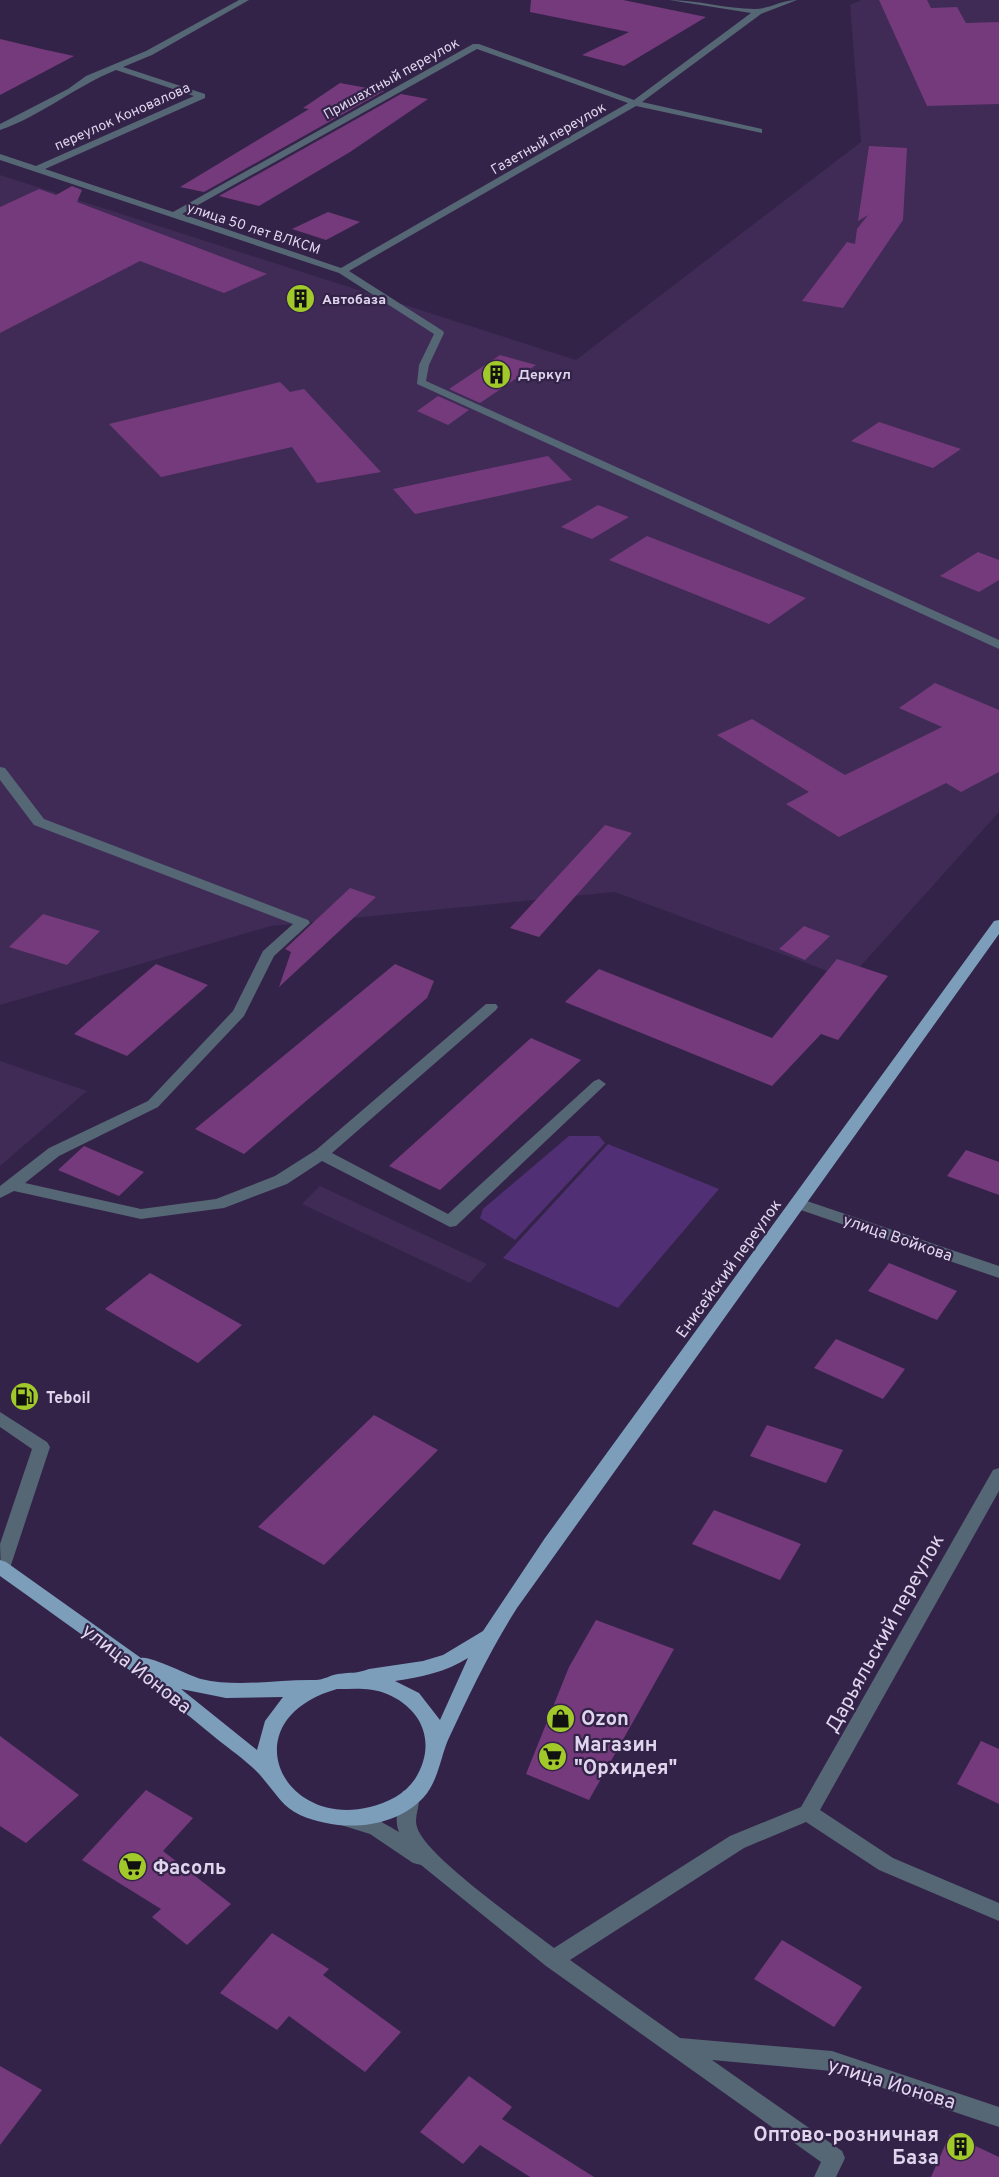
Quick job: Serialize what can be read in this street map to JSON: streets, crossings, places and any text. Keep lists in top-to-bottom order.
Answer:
{
  "streets": {
    "main road": ["Енисейский переулок", "улица Ионова"],
    "street": [
      "Пришахтный переулок",
      "переулок Коновалова",
      "Газетный переулок",
      "улица 50 лет ВЛКСМ",
      "улица Войкова",
      "Дарьяльский переулок"
    ]
  },
  "crossings": [
    ["Пришахтный переулок", "Газетный переулок"],
    ["Пришахтный переулок", "улица 50 лет ВЛКСМ"],
    ["переулок Коновалова", "улица 50 лет ВЛКСМ"],
    ["Газетный переулок", "улица 50 лет ВЛКСМ"],
    ["улица Войкова", "Енисейский переулок"]
  ],
  "places": {
    "building": ["Автобаза", "Деркул", "Оптово-розничная База"],
    "fuel station": ["Teboil"],
    "shop": ["Ozon"],
    "supermarket": ["Магазин \"Орхидея\"", "Фасоль"]
  }
}
